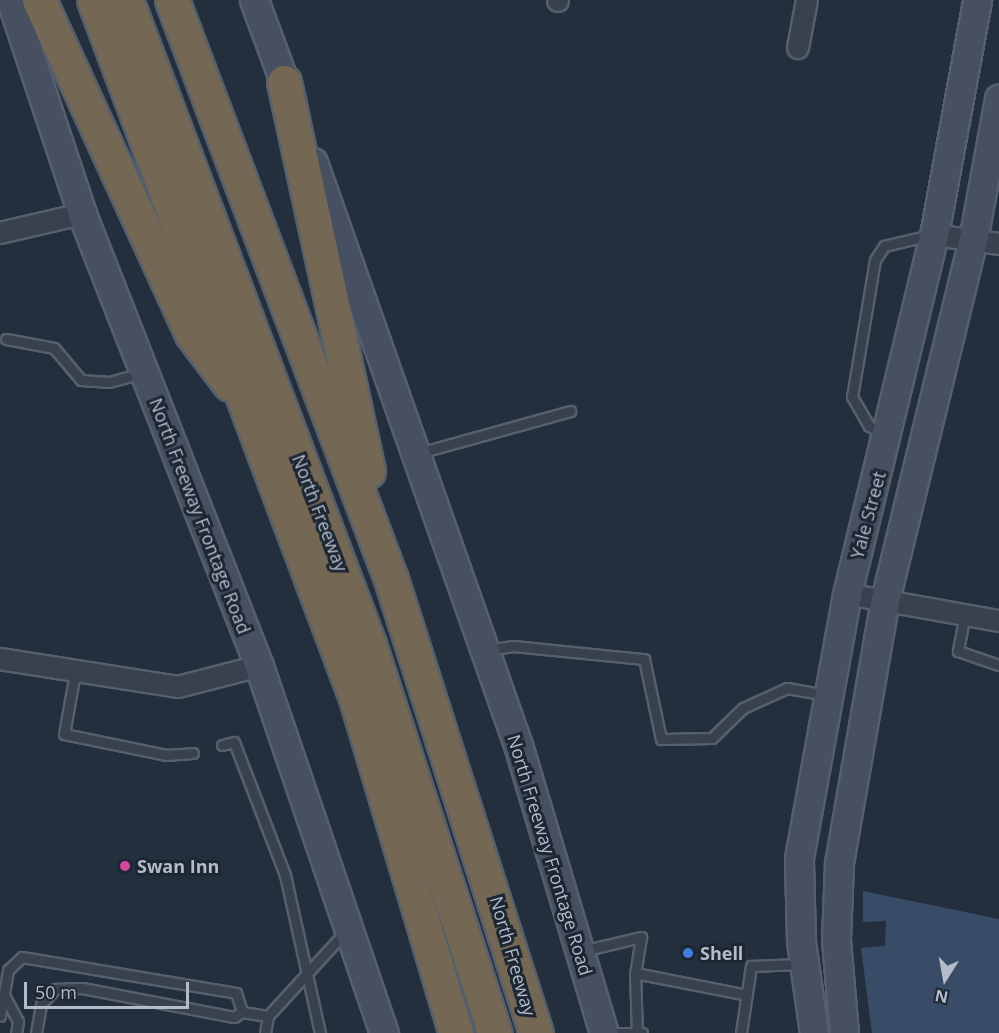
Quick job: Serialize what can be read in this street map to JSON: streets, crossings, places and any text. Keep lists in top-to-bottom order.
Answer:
{
  "streets": {
    "highway": ["North Freeway"],
    "main road": ["Yale Street", "North Freeway Frontage Road"]
  },
  "places": ["Swan Inn", "Shell"],
  "scale_bar": "50 m",
  "north": "bottom"
}
